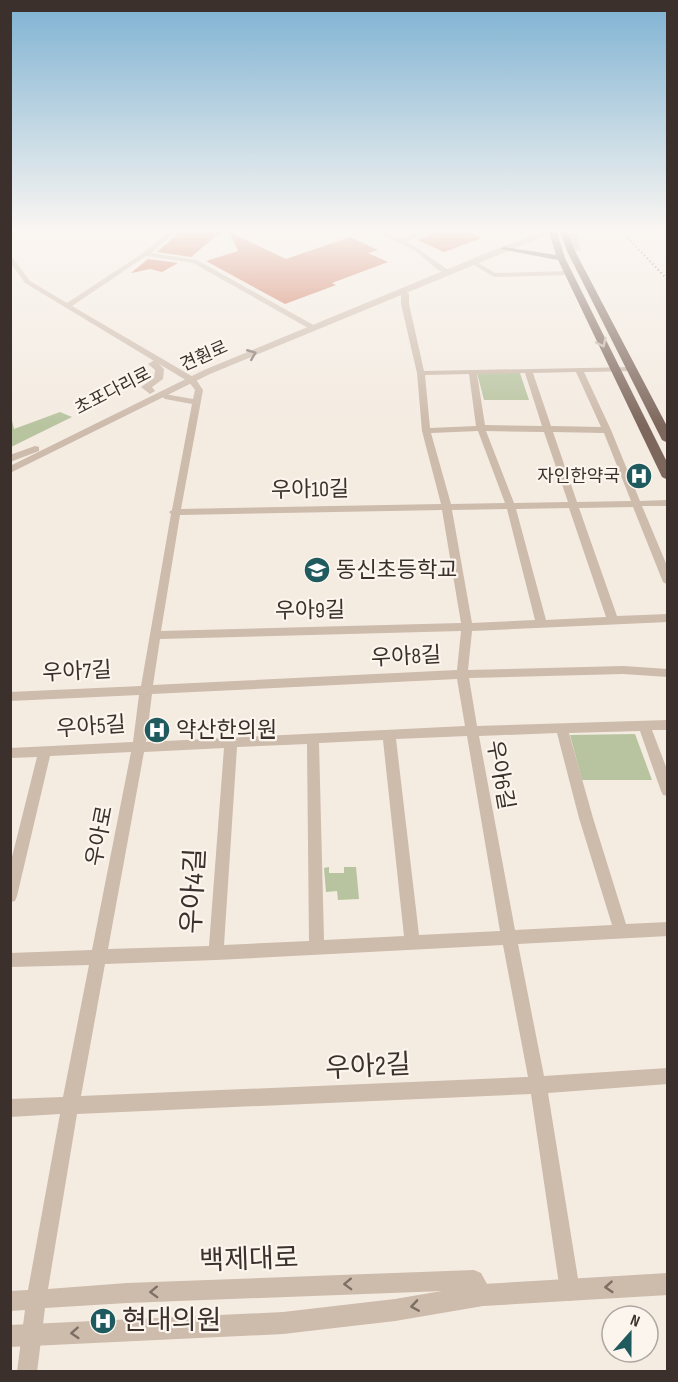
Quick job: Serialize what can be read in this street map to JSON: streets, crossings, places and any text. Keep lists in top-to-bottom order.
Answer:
{
  "streets": {
    "street": [
      "견훤로",
      "초포다리로",
      "우아10길",
      "우아9길",
      "우아8길",
      "우아7길",
      "우아5길",
      "우아6길",
      "우아로",
      "우아4길",
      "우아2길",
      "백제대로"
    ]
  },
  "crossings": [
    ["견훤로", "초포다리로"],
    ["견훤로", "우아로"],
    ["초포다리로", "우아로"],
    ["우아10길", "우아로"],
    ["우아9길", "우아로"],
    ["우아8길", "우아7길"],
    ["우아8길", "우아로"],
    ["우아7길", "우아로"],
    ["우아5길", "우아6길"],
    ["우아5길", "우아로"],
    ["우아6길", "우아로"],
    ["우아6길", "우아4길"],
    ["우아로", "우아4길"],
    ["우아로", "우아2길"],
    ["우아로", "백제대로"]
  ],
  "places": {
    "hospital": ["자인한약국", "약산한의원", "현대의원"],
    "school or university": ["동신초등학교"]
  },
  "north": "top"
}
